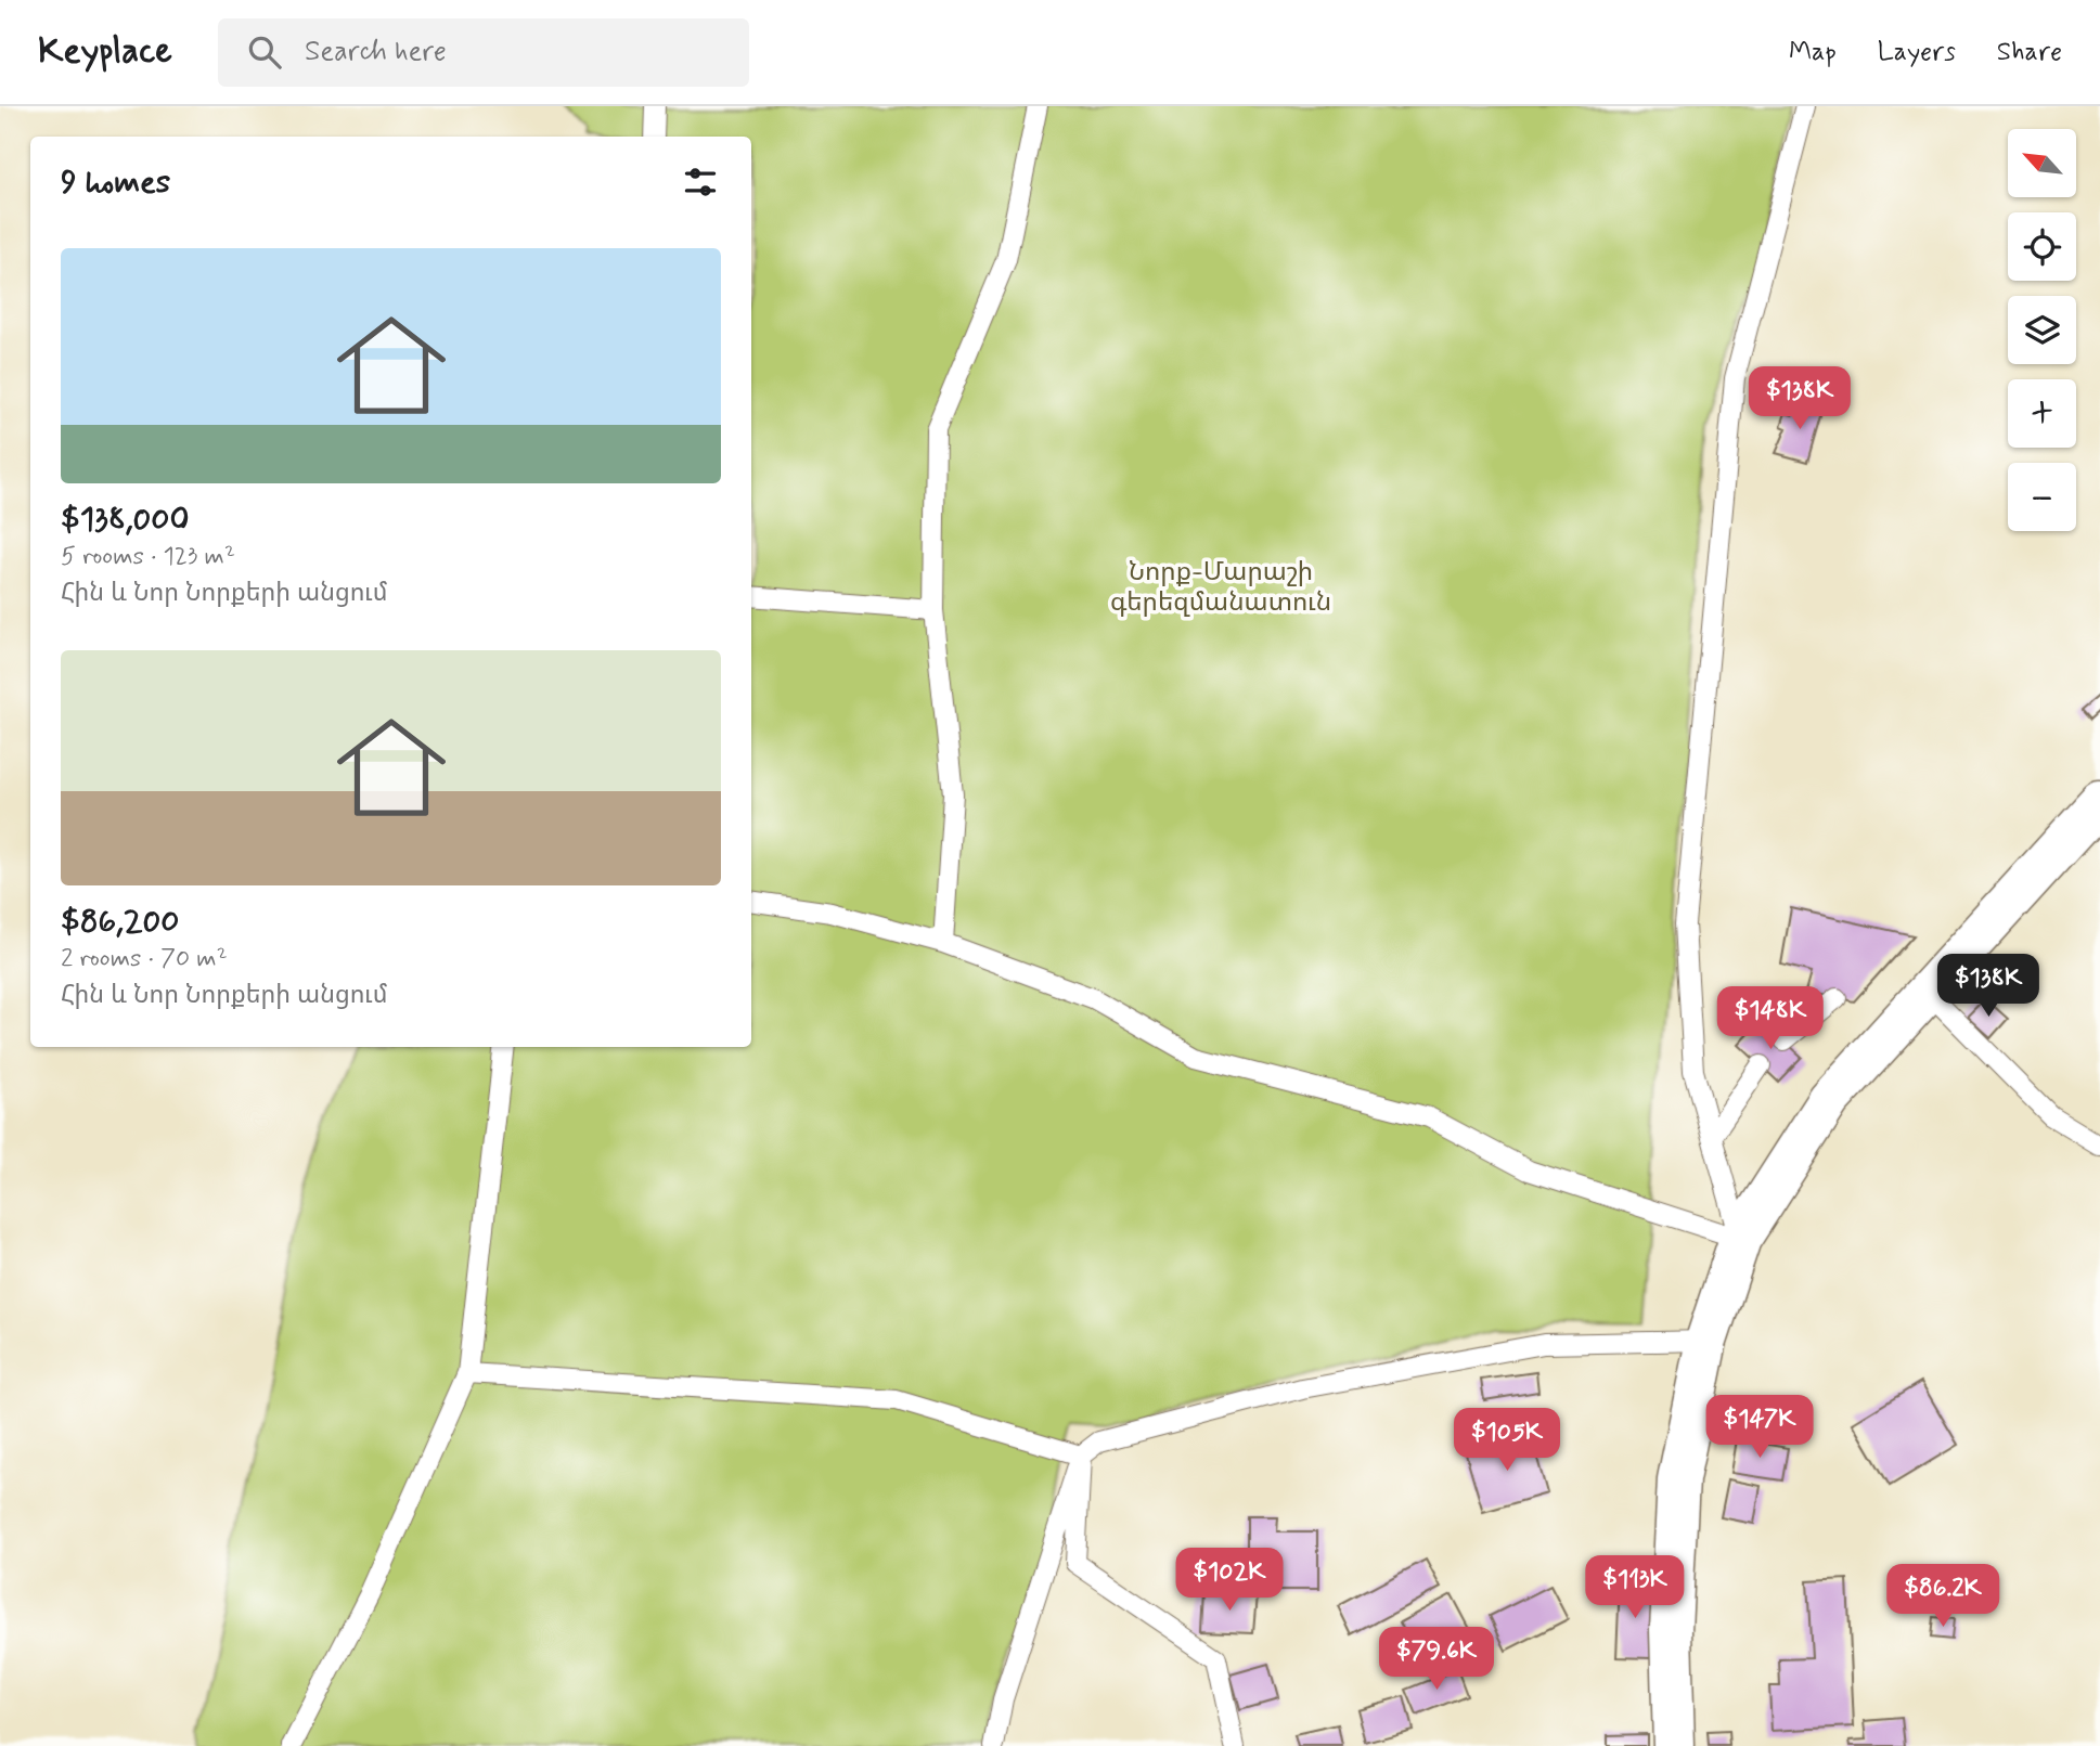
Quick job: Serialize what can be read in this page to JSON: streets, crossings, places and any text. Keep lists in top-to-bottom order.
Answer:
{
  "parks": ["Նորք-Մարաշի գերեզմանատուն"],
  "north": "top left",
  "page": {
    "header": "Keyplace",
    "search": "Search here",
    "nav": ["Map", "Layers", "Share"],
    "map_buttons": ["+", "−"],
    "heading": "9 homes",
    "list": [
      {
        "name": "$138,000",
        "note": "5 rooms · 123 m² · Հին և Նոր Նորքերի անցում"
      },
      {
        "name": "$86,200",
        "note": "2 rooms · 70 m² · Հին և Նոր Նորքերի անցում"
      }
    ],
    "price": [
      "$138K",
      "$138K",
      "$148K",
      "$147K",
      "$105K",
      "$102K",
      "$113K",
      "$86.2K",
      "$79.6K"
    ]
  }
}
